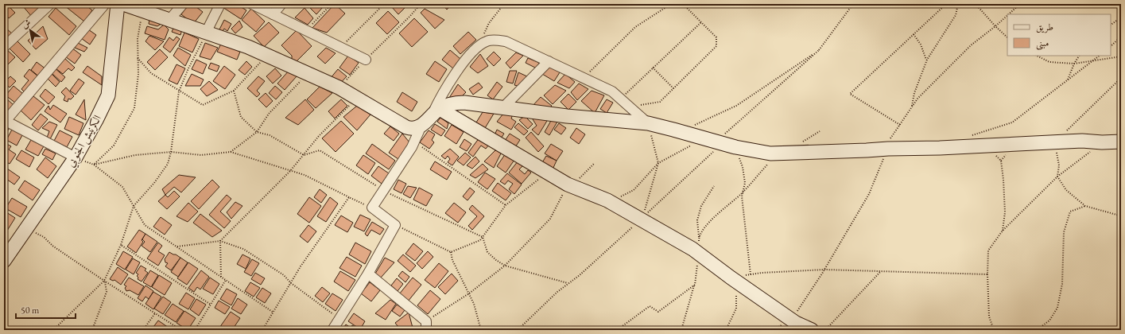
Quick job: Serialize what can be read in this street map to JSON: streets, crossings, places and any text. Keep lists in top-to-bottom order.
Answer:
{
  "streets": {
    "street": ["الكرنيش الجنوبي"]
  },
  "legend": ["طريق", "مبنى"],
  "scale_bar": "50 m",
  "north": "top left"
}
